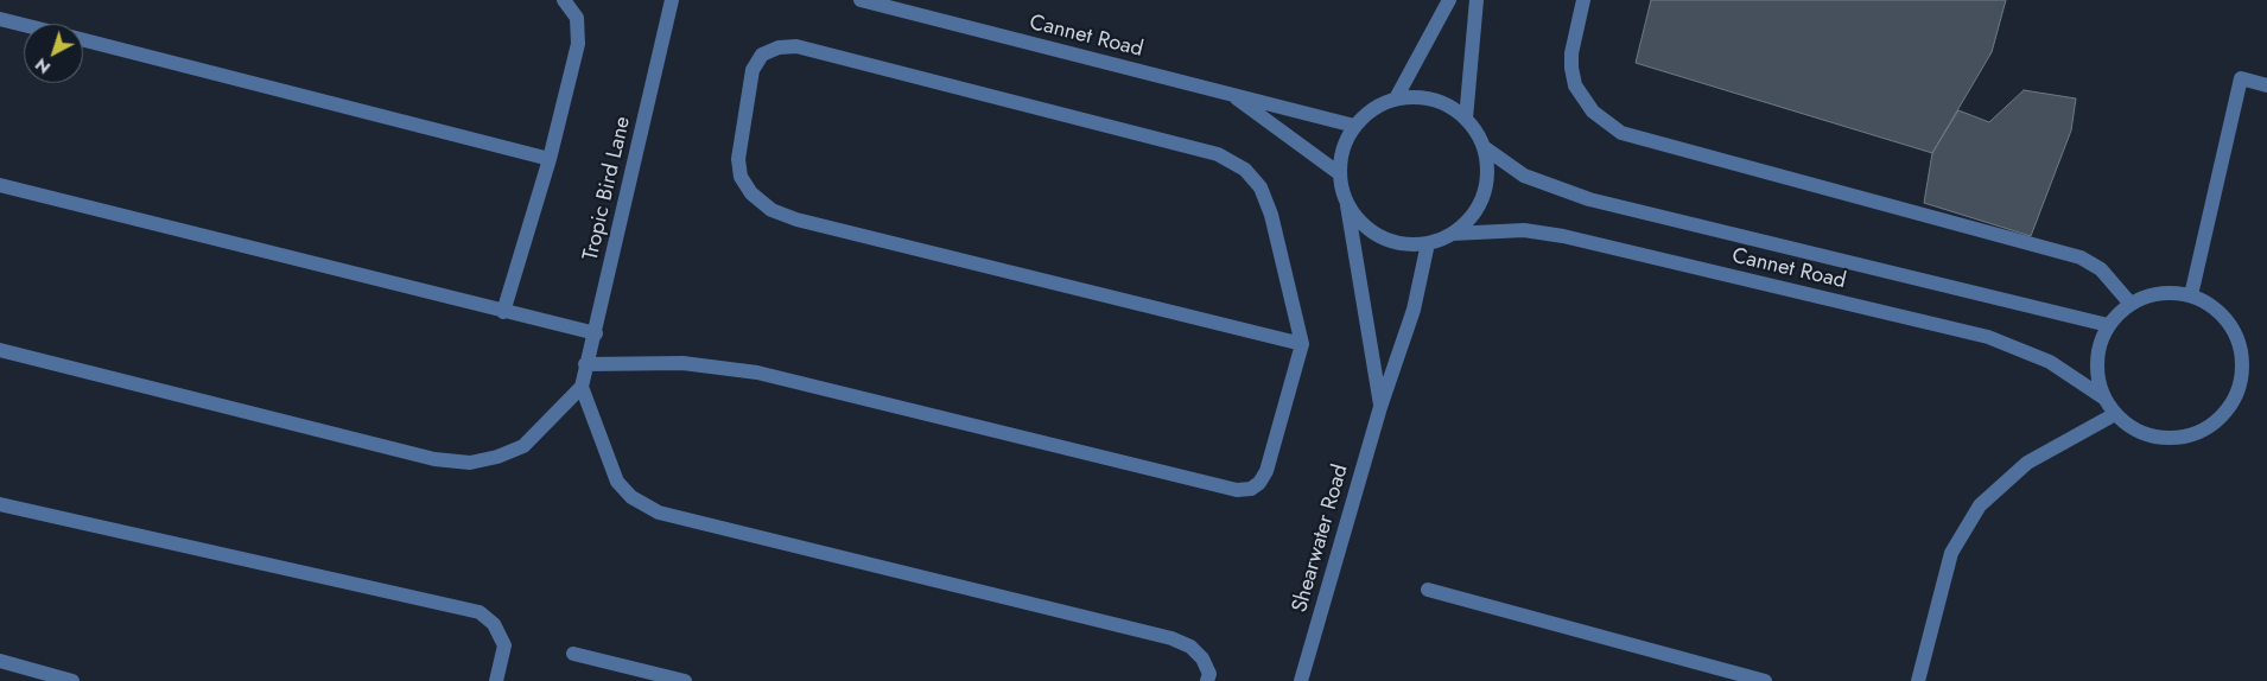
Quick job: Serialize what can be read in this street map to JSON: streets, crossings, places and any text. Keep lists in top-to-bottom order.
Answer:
{
  "streets": {
    "street": ["Cannet Road", "Tropic Bird Lane", "Shearwater Road"]
  },
  "crossings": [
    ["Cannet Road", "Shearwater Road"]
  ],
  "north": "bottom left"
}
